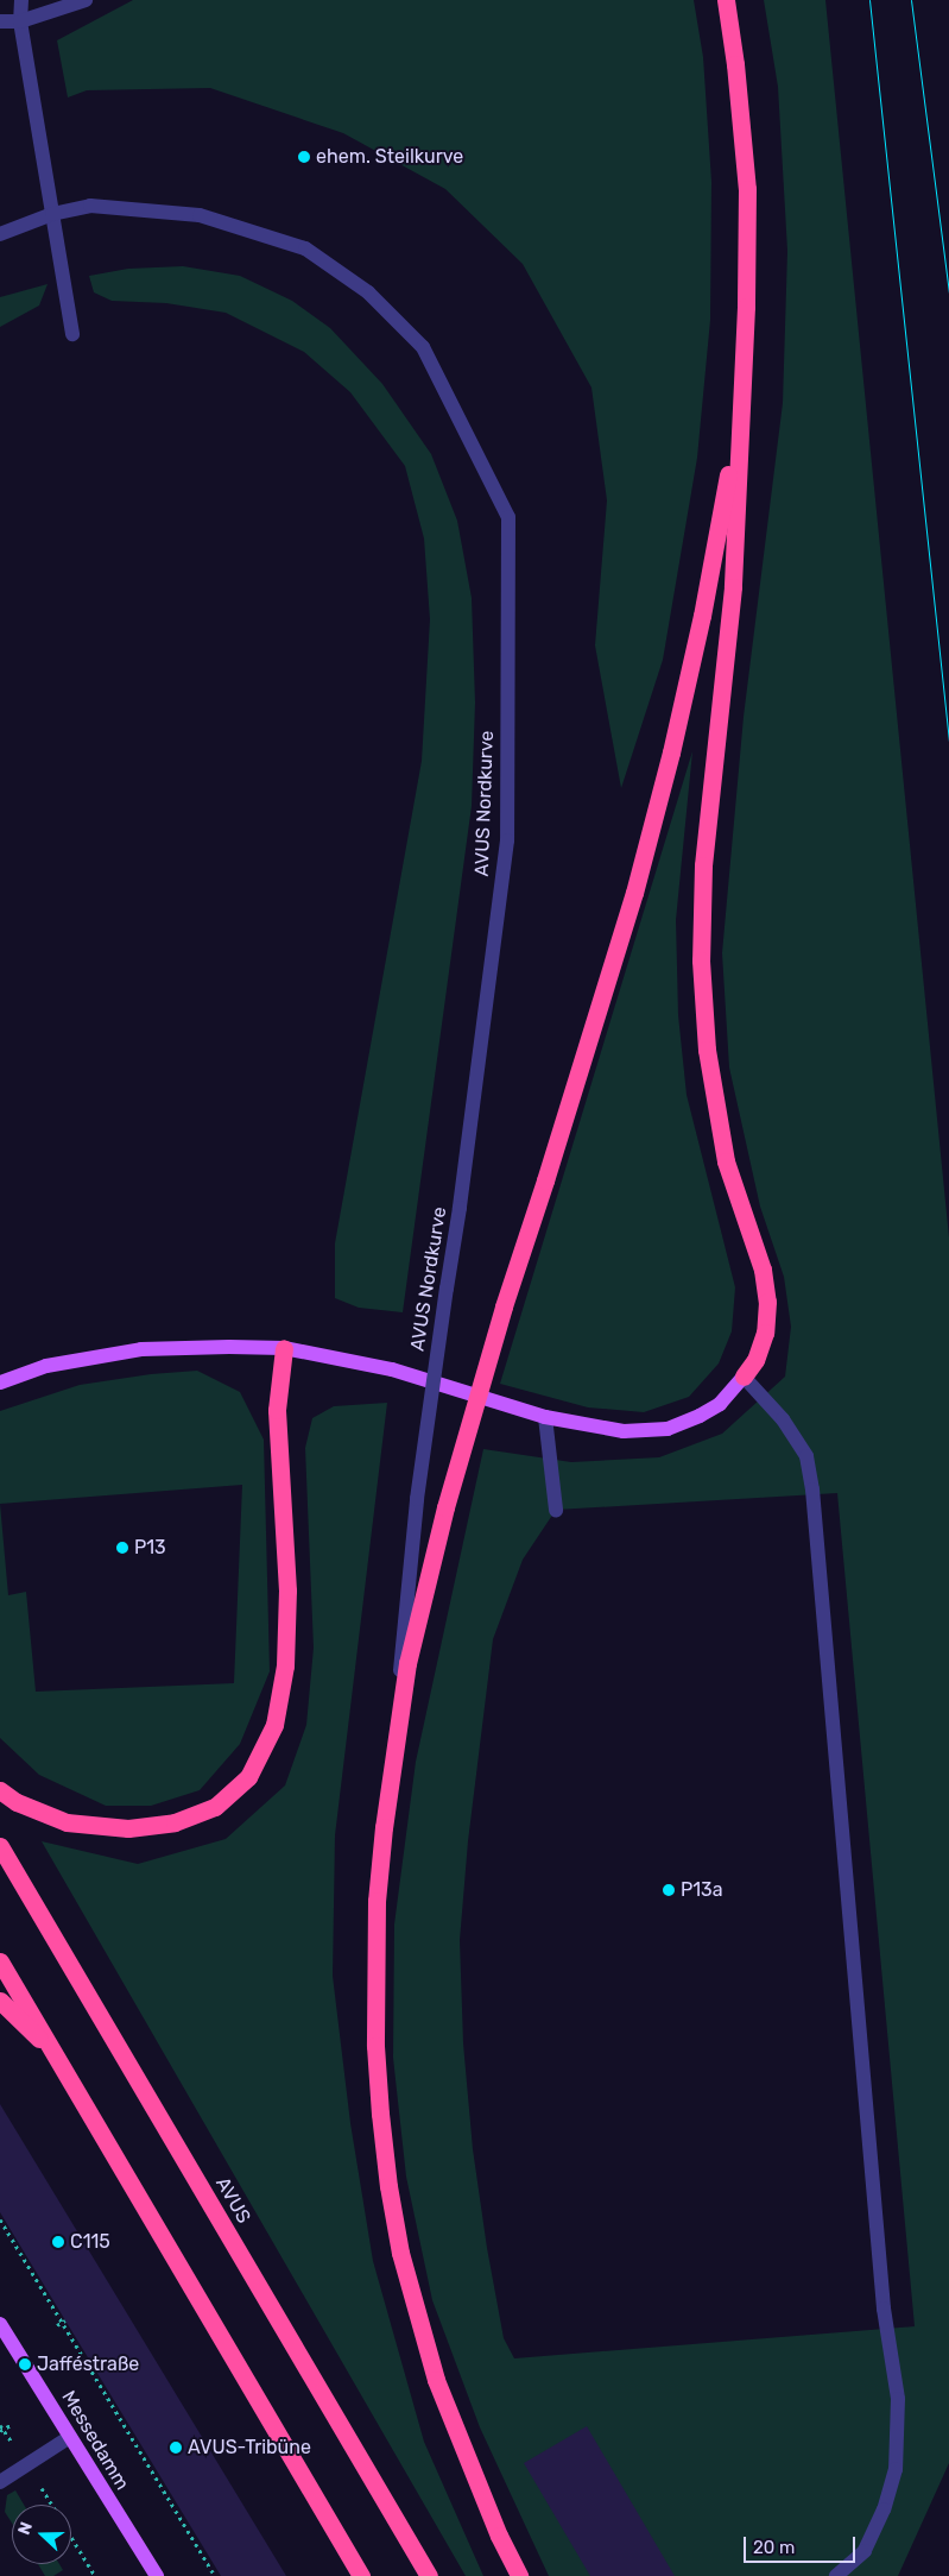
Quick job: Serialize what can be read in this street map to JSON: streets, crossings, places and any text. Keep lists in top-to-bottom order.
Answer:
{
  "streets": {
    "highway": ["AVUS"],
    "main road": ["Messedamm"],
    "lane": ["AVUS Nordkurve"]
  },
  "places": [
    "ehem. Steilkurve",
    "P13",
    "P13a",
    "C115",
    "Jafféstraße",
    "AVUS-Tribüne"
  ],
  "scale_bar": "20 m",
  "north": "left"
}
